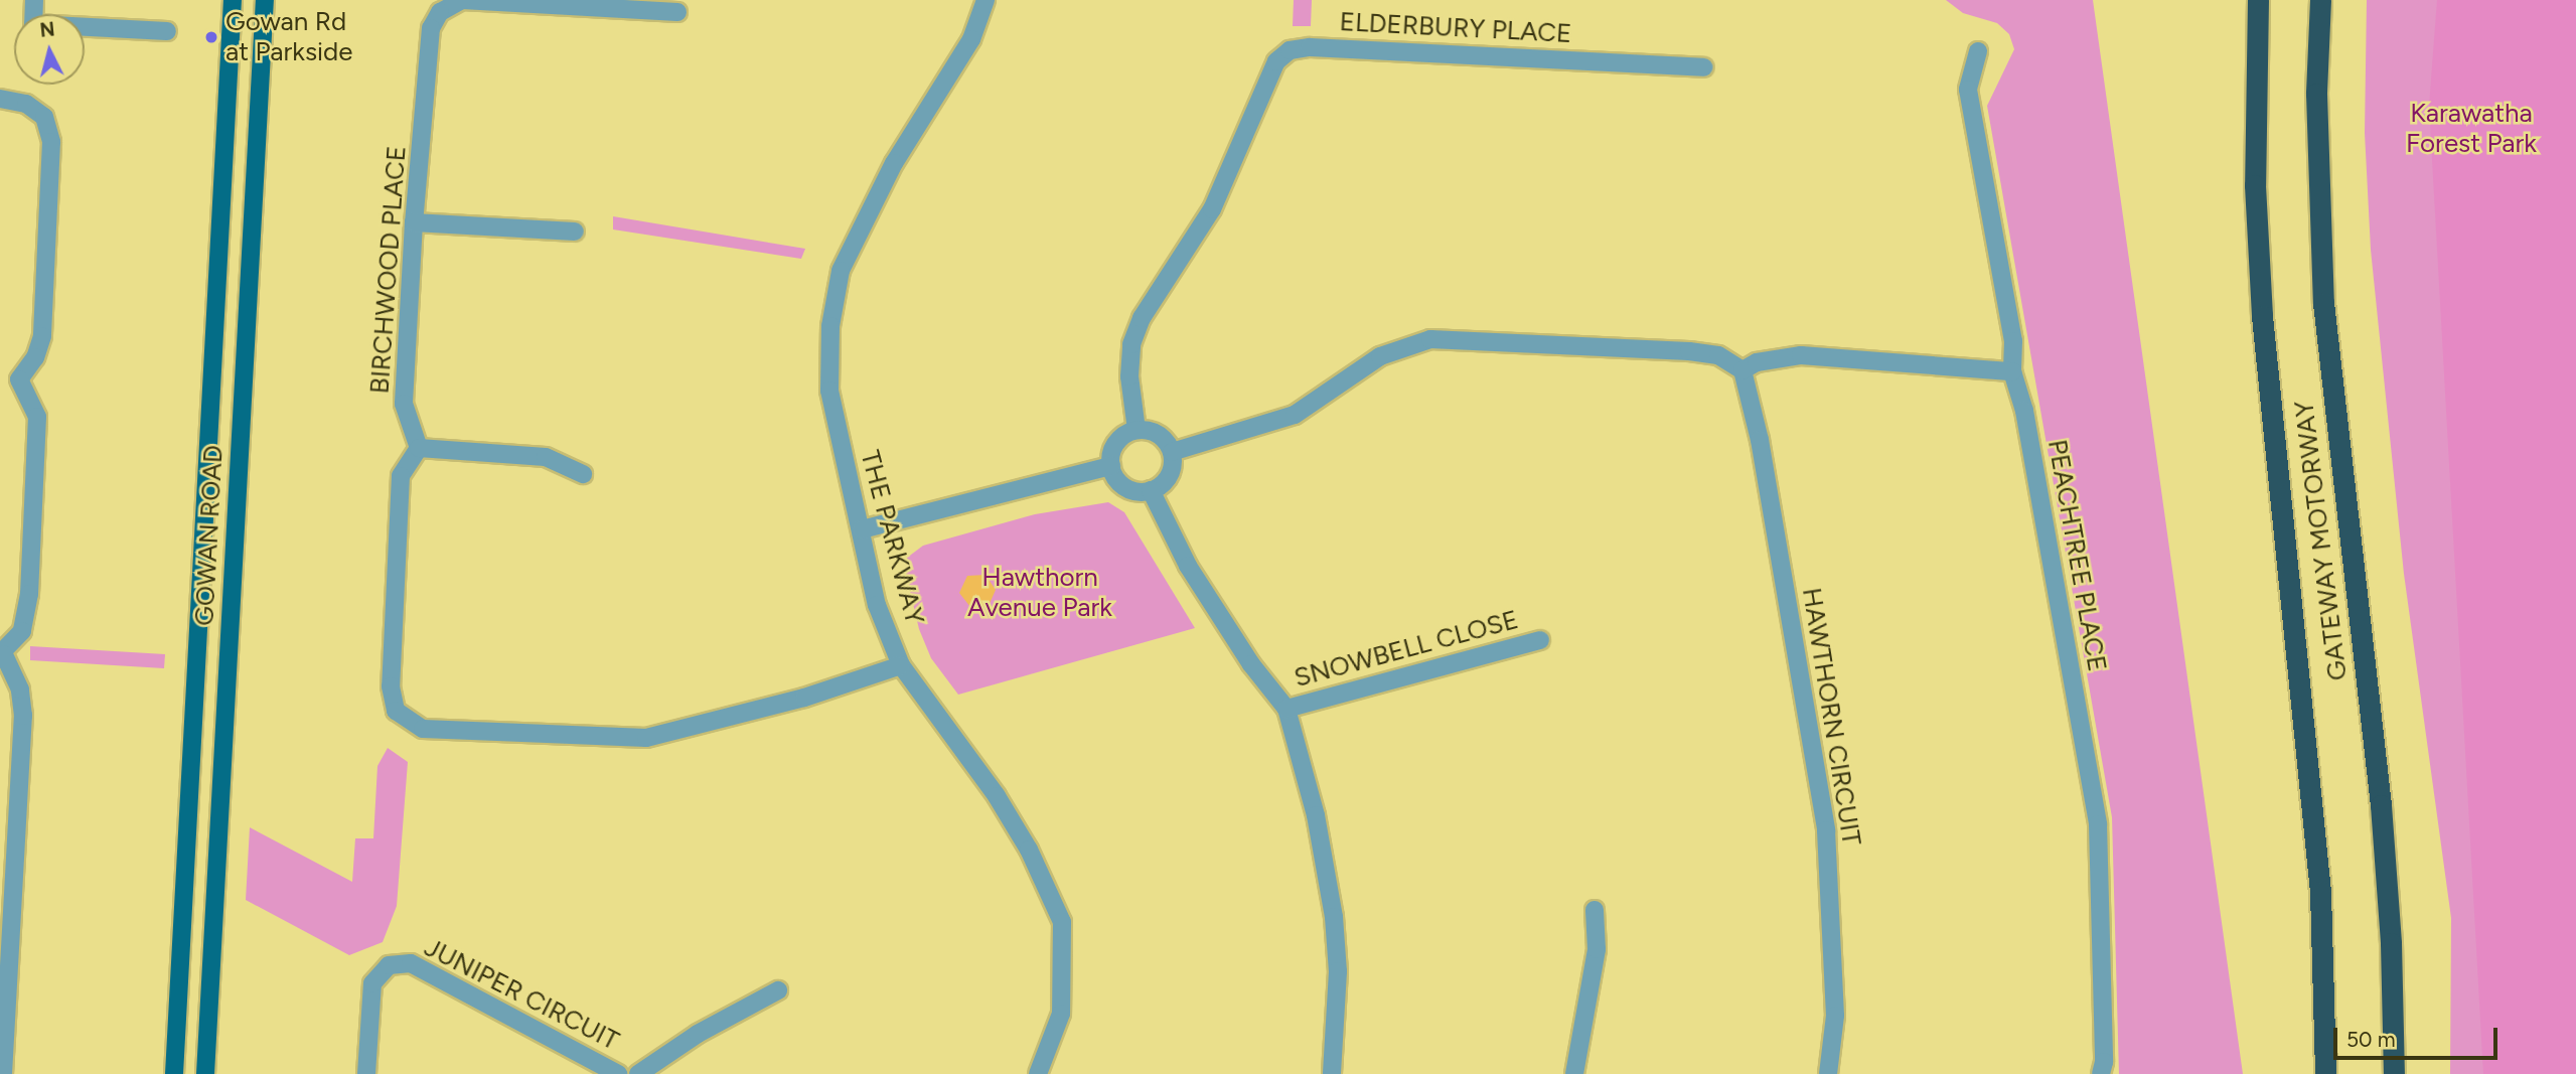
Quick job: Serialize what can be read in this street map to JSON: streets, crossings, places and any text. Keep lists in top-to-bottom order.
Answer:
{
  "streets": {
    "highway": ["GATEWAY MOTORWAY"],
    "main road": ["GOWAN ROAD"],
    "street": [
      "ELDERBURY PLACE",
      "BIRCHWOOD PLACE",
      "THE PARKWAY",
      "PEACHTREE PLACE",
      "SNOWBELL CLOSE",
      "HAWTHORN CIRCUIT",
      "JUNIPER CIRCUIT"
    ]
  },
  "parks": ["Karawatha Forest Park", "Hawthorn Avenue Park"],
  "places": ["Gowan Rd at Parkside"],
  "scale_bar": "50 m",
  "north": "top"
}
